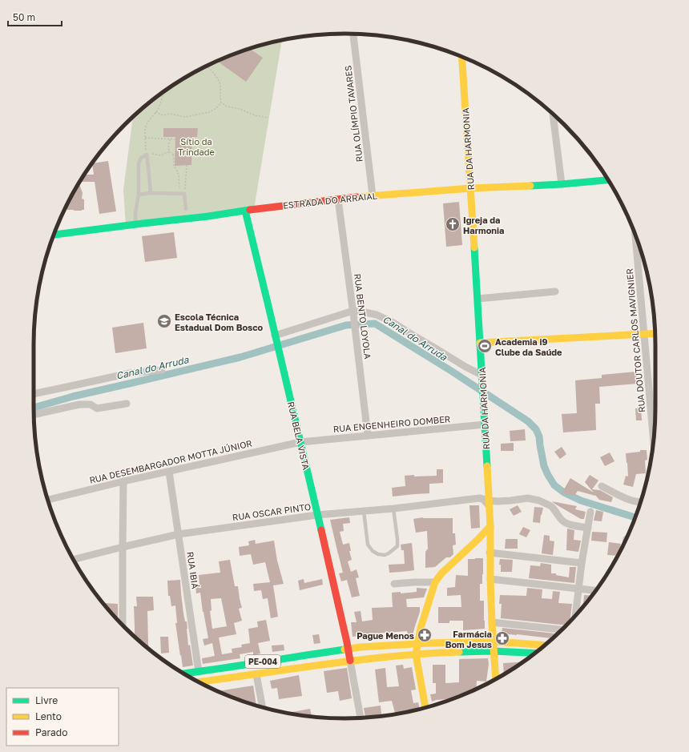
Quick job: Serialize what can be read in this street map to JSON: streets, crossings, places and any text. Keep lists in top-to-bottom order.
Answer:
{
  "streets": {
    "main road": [
      "RUA DA HARMONIA",
      "ESTRADA DO ARRAIAL",
      "RUA BELA VISTA",
      "PE-004"
    ],
    "street": [
      "RUA OLÍMPIO TAVARES",
      "RUA BENTO LOYOLA",
      "RUA DOUTOR CARLOS MAVIGNIER",
      "RUA ENGENHEIRO DOMBER",
      "RUA DESEMBARGADOR MOTTA JÚNIOR",
      "RUA OSCAR PINTO",
      "RUA IBIÁ"
    ]
  },
  "crossings": [
    ["RUA OLÍMPIO TAVARES", "ESTRADA DO ARRAIAL"],
    ["RUA DA HARMONIA", "ESTRADA DO ARRAIAL"],
    ["RUA DA HARMONIA", "RUA ENGENHEIRO DOMBER"],
    ["RUA DA HARMONIA", "PE-004"],
    ["ESTRADA DO ARRAIAL", "RUA BENTO LOYOLA"],
    ["ESTRADA DO ARRAIAL", "RUA BELA VISTA"],
    ["RUA BENTO LOYOLA", "RUA ENGENHEIRO DOMBER"],
    ["RUA ENGENHEIRO DOMBER", "RUA BELA VISTA"],
    ["RUA ENGENHEIRO DOMBER", "RUA DESEMBARGADOR MOTTA JÚNIOR"],
    ["RUA BELA VISTA", "RUA DESEMBARGADOR MOTTA JÚNIOR"],
    ["RUA BELA VISTA", "RUA OSCAR PINTO"],
    ["RUA BELA VISTA", "PE-004"],
    ["RUA DESEMBARGADOR MOTTA JÚNIOR", "RUA IBIÁ"],
    ["RUA OSCAR PINTO", "RUA IBIÁ"],
    ["RUA IBIÁ", "PE-004"]
  ],
  "water": ["Canal do Arruda"],
  "parks": ["Sítio da Trindade"],
  "places": {
    "church": ["Igreja da Harmonia"],
    "school or university": ["Escola Técnica Estadual Dom Bosco"],
    "sports": ["Academia i9 Clube da Saúde"],
    "pharmacy": ["Pague Menos", "Farmácia Bom Jesus"]
  },
  "legend": ["Livre", "Lento", "Parado"],
  "scale_bar": "50 m"
}
